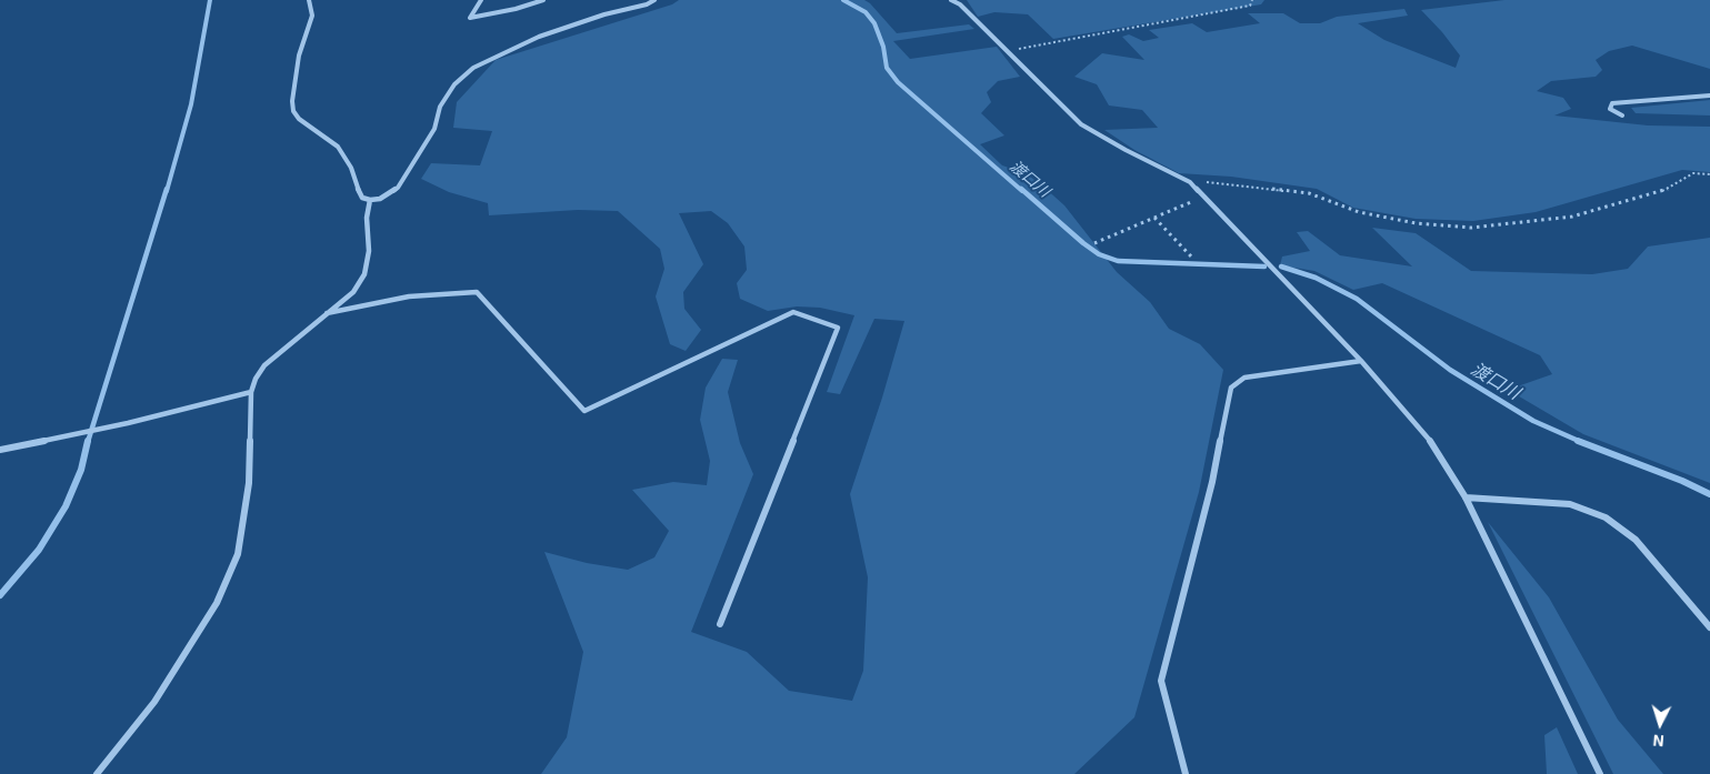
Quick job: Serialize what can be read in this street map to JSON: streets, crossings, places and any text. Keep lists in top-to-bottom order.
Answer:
{
  "water": ["渡口川"],
  "north": "bottom"
}
